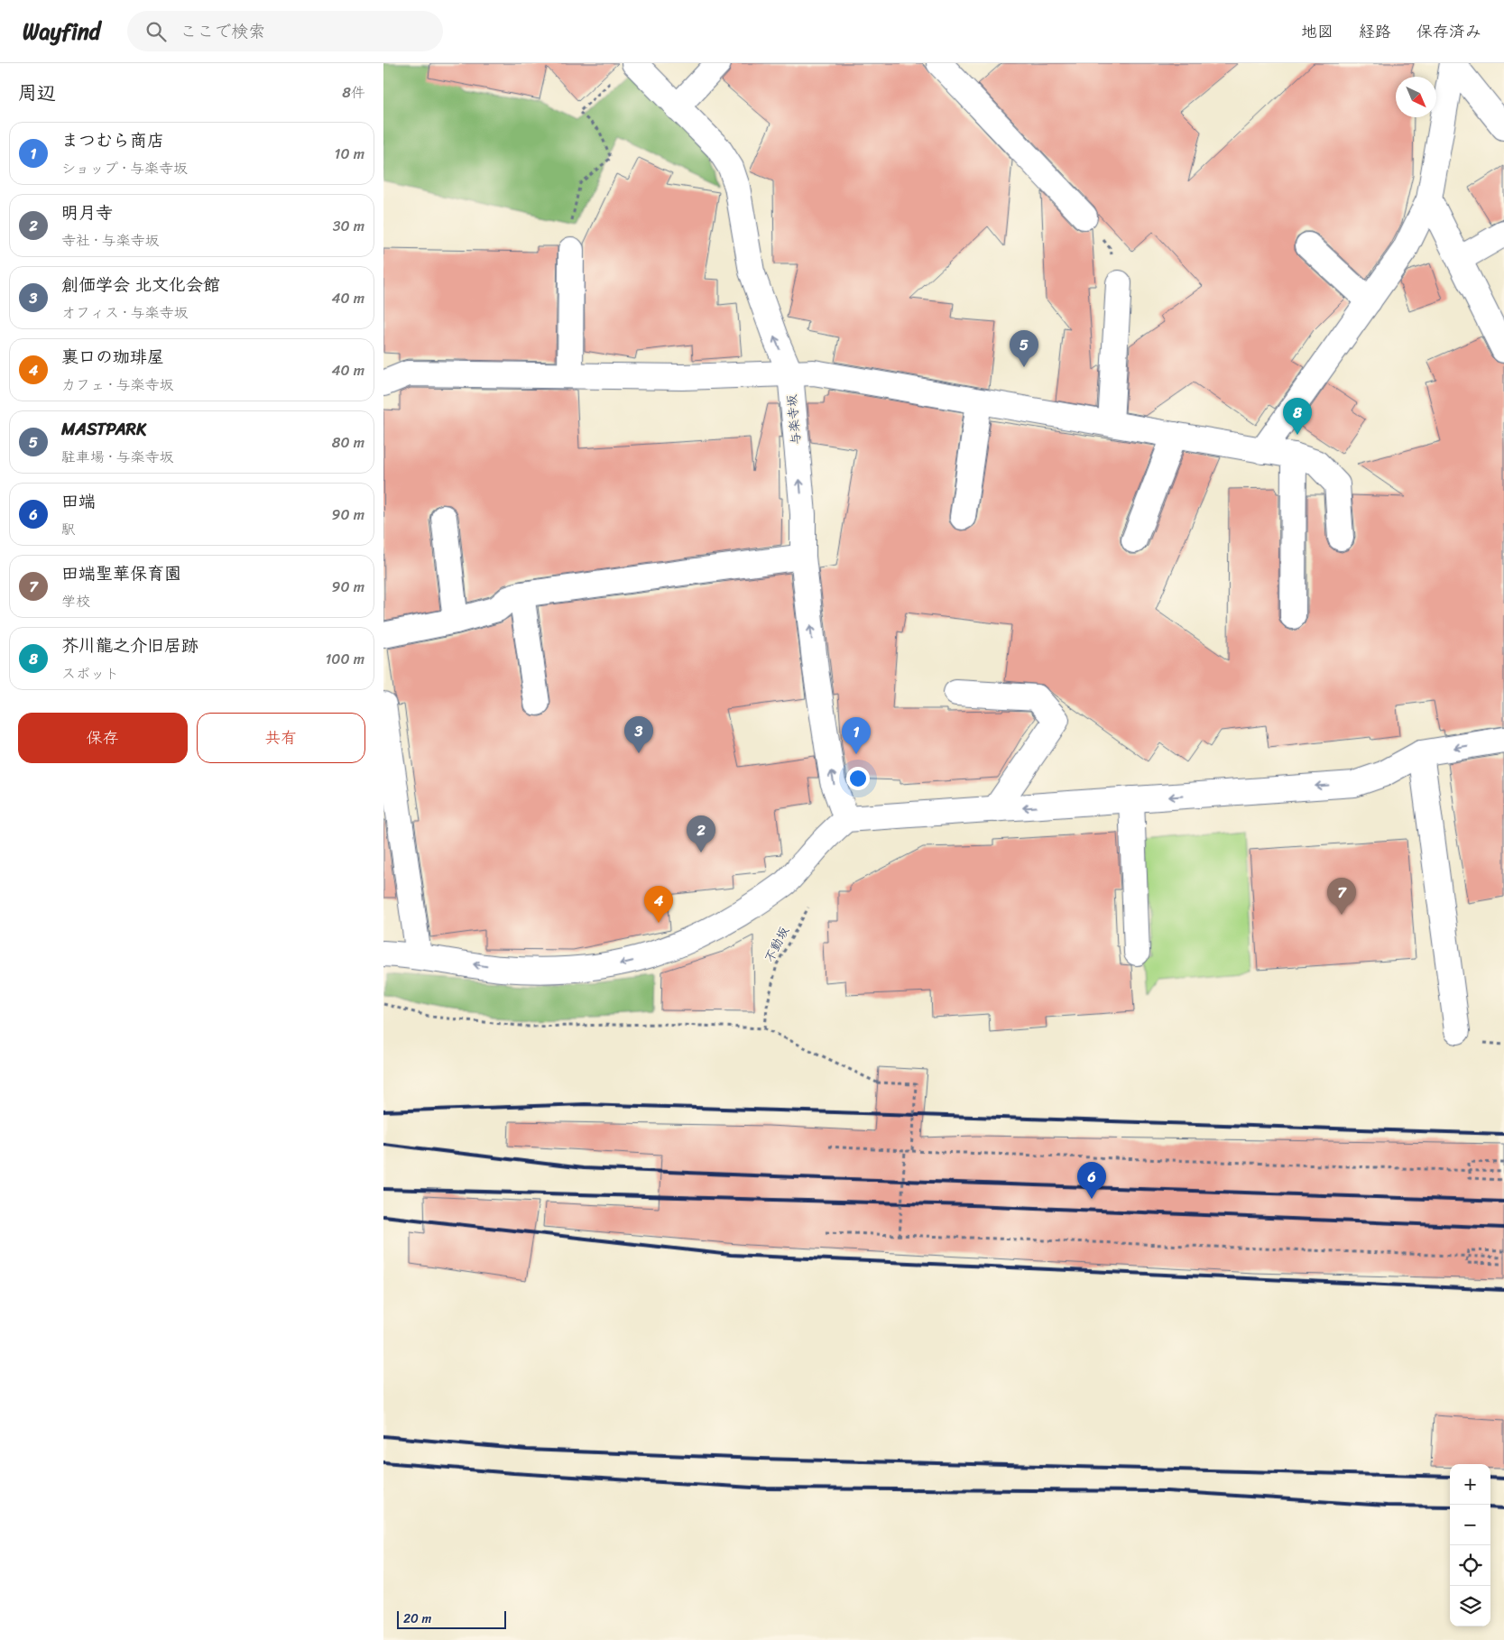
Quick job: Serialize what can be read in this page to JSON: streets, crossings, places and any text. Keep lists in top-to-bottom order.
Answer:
{
  "streets": {
    "street": ["与楽寺坂"],
    "path": ["不動坂"]
  },
  "scale_bar": "20 m",
  "north": "bottom right",
  "page": {
    "header": "Wayfind",
    "search": "ここで検索",
    "nav": ["地図", "経路", "保存済み"],
    "heading": ["周辺", "8件"],
    "list": [
      {
        "mark": "1",
        "name": "まつむら商店",
        "note": "ショップ · 与楽寺坂",
        "value": "10 m"
      },
      {
        "mark": "2",
        "name": "明月寺",
        "note": "寺社 · 与楽寺坂",
        "value": "30 m"
      },
      {
        "mark": "3",
        "name": "創価学会 北文化会館",
        "note": "オフィス · 与楽寺坂",
        "value": "40 m"
      },
      {
        "mark": "4",
        "name": "裏口の珈琲屋",
        "note": "カフェ · 与楽寺坂",
        "value": "40 m"
      },
      {
        "mark": "5",
        "name": "MASTPARK",
        "note": "駐車場 · 与楽寺坂",
        "value": "80 m"
      },
      {
        "mark": "6",
        "name": "田端",
        "note": "駅",
        "value": "90 m"
      },
      {
        "mark": "7",
        "name": "田端聖華保育園",
        "note": "学校",
        "value": "90 m"
      },
      {
        "mark": "8",
        "name": "芥川龍之介旧居跡",
        "note": "スポット",
        "value": "100 m"
      }
    ],
    "pins": [
      "5",
      "8",
      "3",
      "1",
      "2",
      "7",
      "4",
      "6"
    ],
    "buttons": ["保存", "共有"],
    "map_buttons": ["+", "−"],
    "scale": "20 m"
  }
}
